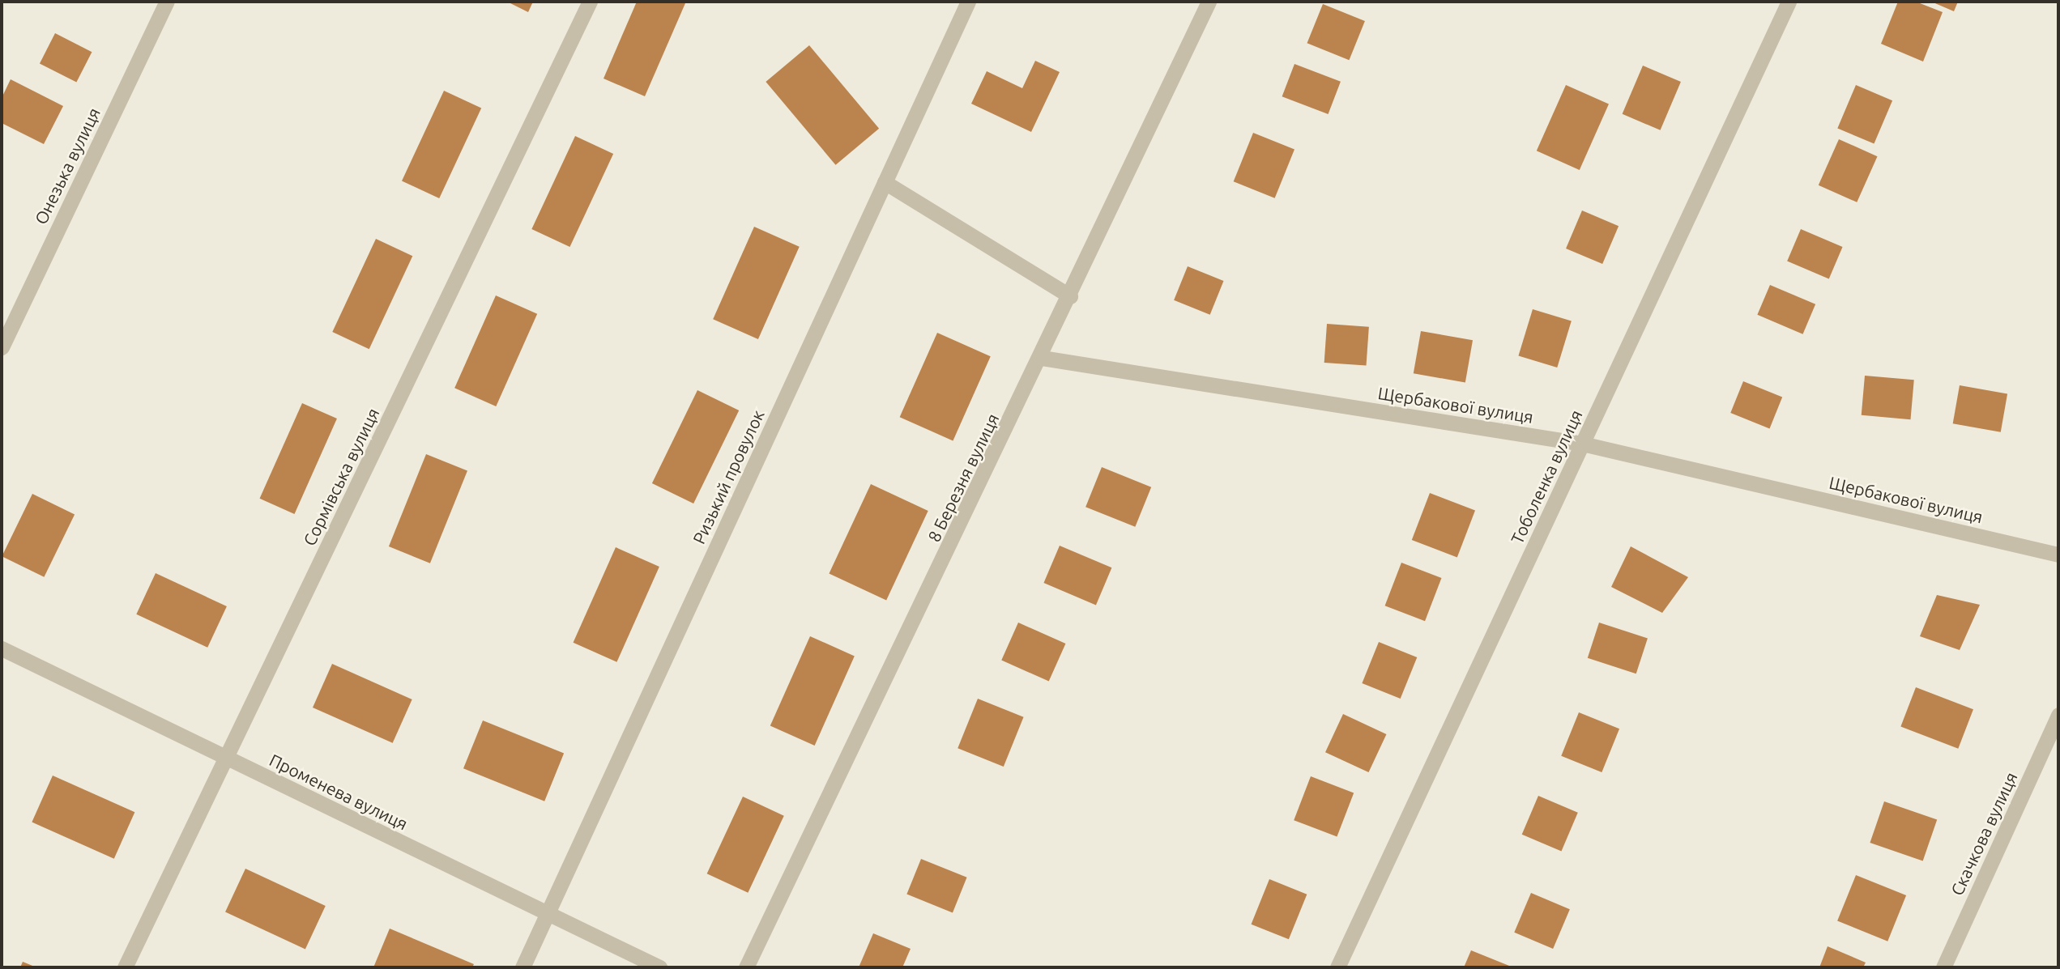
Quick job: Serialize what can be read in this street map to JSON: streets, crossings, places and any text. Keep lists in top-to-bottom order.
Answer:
{
  "streets": {
    "street": [
      "Онезька вулиця",
      "Щербакової вулиця",
      "Сормівська вулиця",
      "Ризький провулок",
      "Тоболенка вулиця",
      "8 Березня вулиця",
      "Променева вулиця",
      "Скачкова вулиця"
    ]
  },
  "crossings": [
    ["Щербакової вулиця", "Тоболенка вулиця"],
    ["Щербакової вулиця", "8 Березня вулиця"],
    ["Сормівська вулиця", "Променева вулиця"],
    ["Ризький провулок", "Променева вулиця"]
  ]
}
